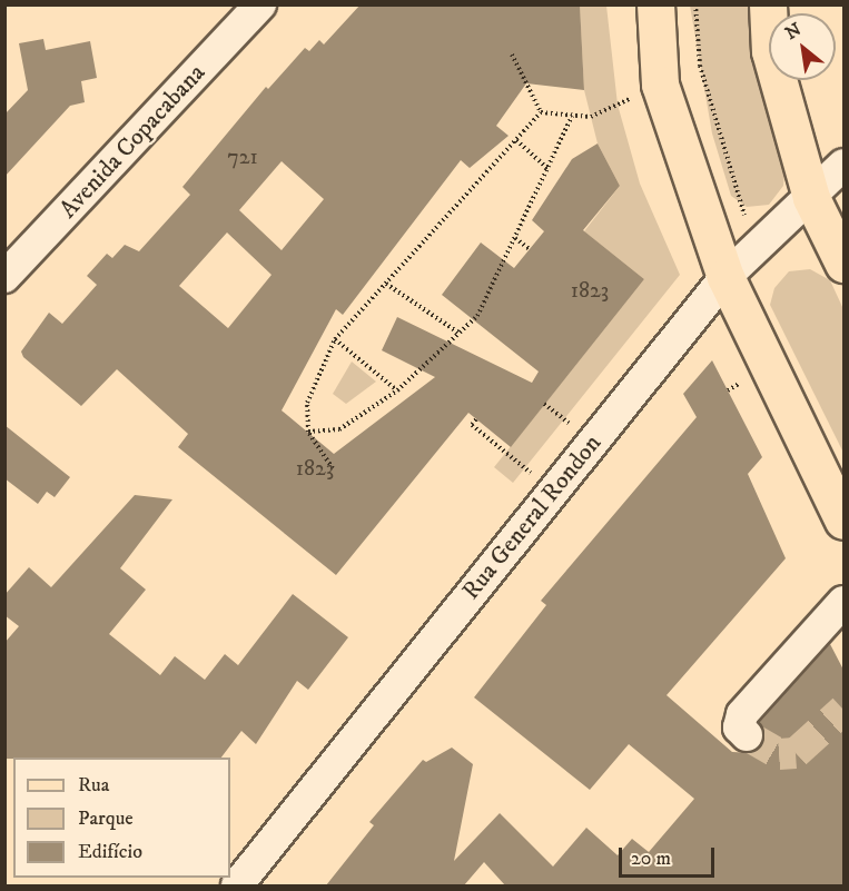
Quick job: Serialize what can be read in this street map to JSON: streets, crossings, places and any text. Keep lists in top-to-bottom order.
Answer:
{
  "streets": {
    "street": ["Avenida Copacabana", "Rua General Rondon"]
  },
  "house_numbers": ["721", "1823", "1823"],
  "legend": ["Rua", "Parque", "Edifício"],
  "scale_bar": "20 m",
  "north": "top left"
}
